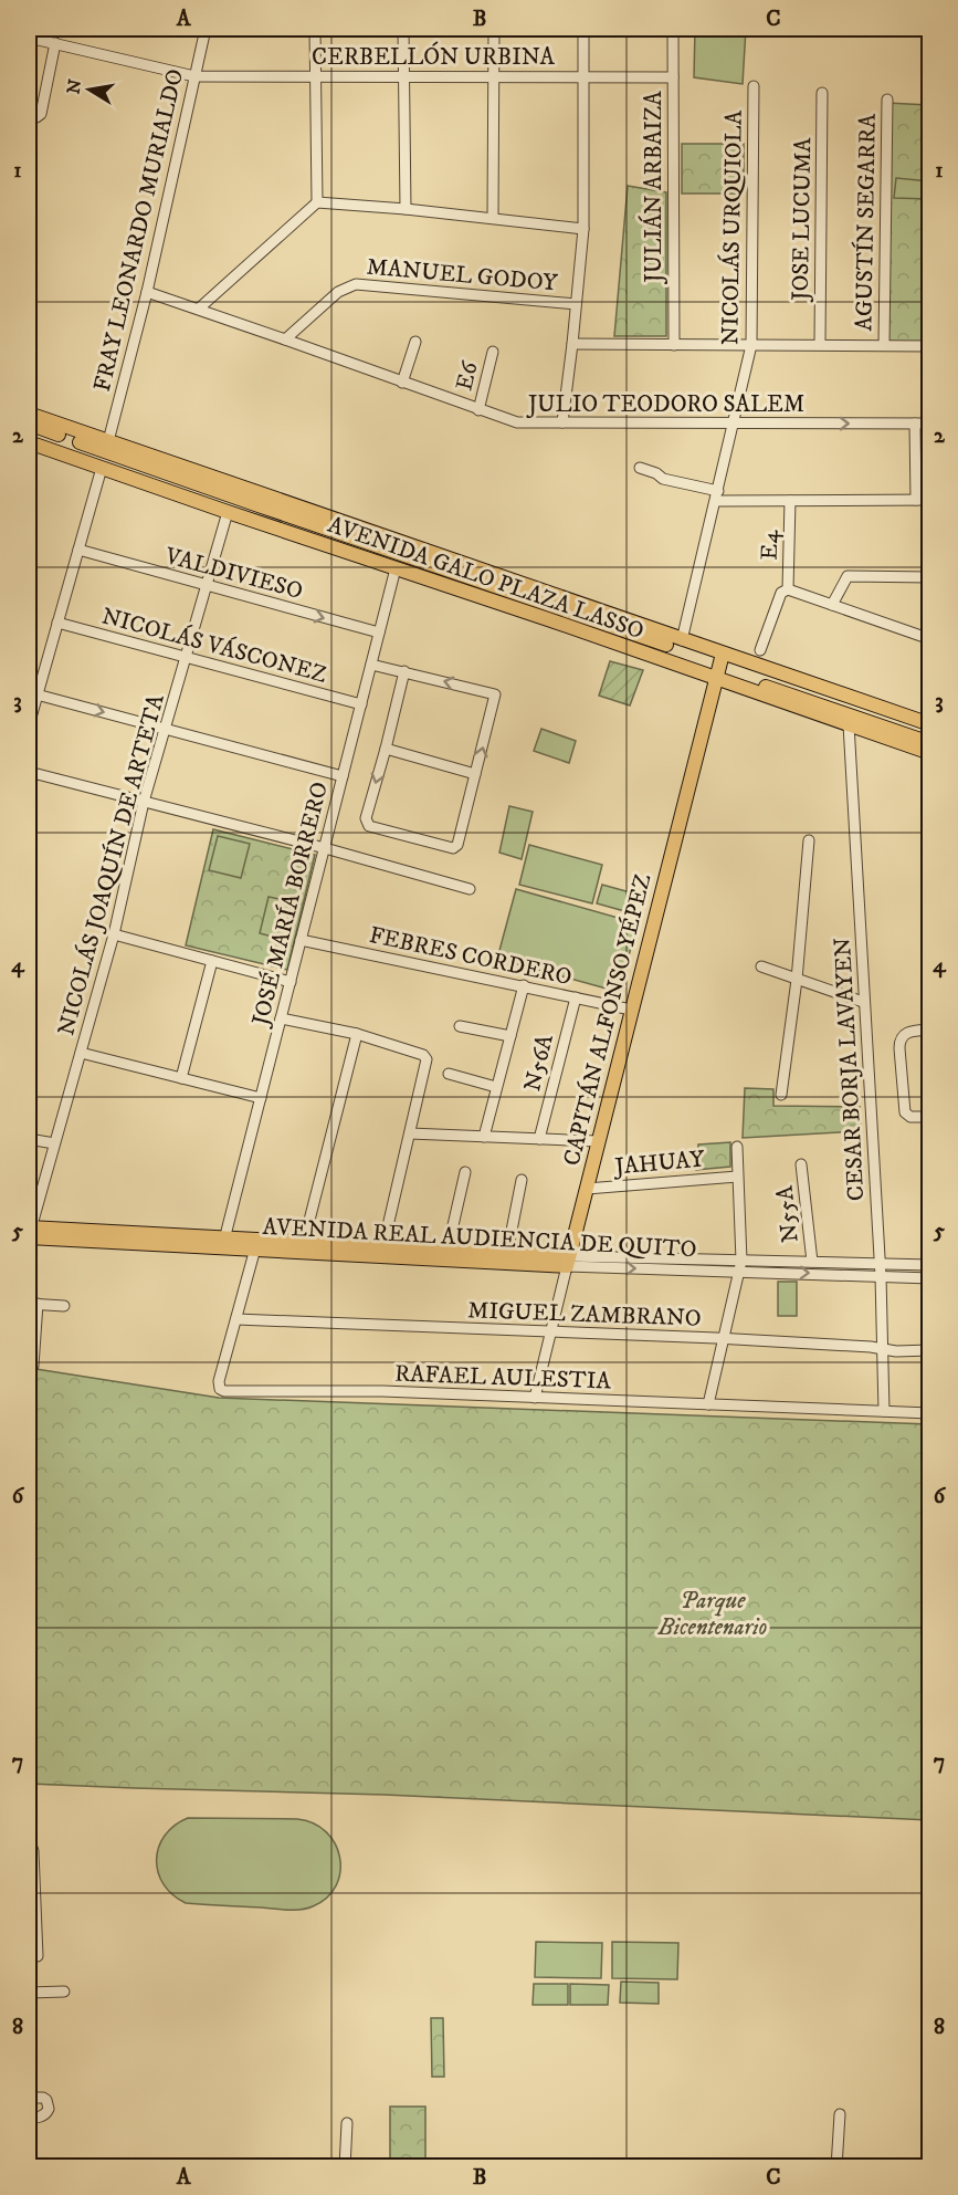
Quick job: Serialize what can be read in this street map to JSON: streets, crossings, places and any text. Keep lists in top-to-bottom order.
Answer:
{
  "streets": {
    "main road": ["AVENIDA GALO PLAZA LASSO", "CAPITÁN ALFONSO YÉPEZ", "AVENIDA REAL AUDIENCIA DE QUITO"],
    "street": [
      "CERBELLÓN URBINA",
      "JULIÁN ARBAIZA",
      "JOSE LUCUMA",
      "AGUSTÍN SEGARRA",
      "NICOLÁS URQUIOLA",
      "FRAY LEONARDO MURIALDO",
      "MANUEL GODOY",
      "E6",
      "JULIO TEODORO SALEM",
      "E4",
      "VALDIVIESO",
      "NICOLÁS VÁSCONEZ",
      "NICOLÁS JOAQUÍN DE ARTETA",
      "JOSÉ MARÍA BORRERO",
      "FEBRES CORDERO",
      "N56A",
      "CESAR BORJA LAVAYEN",
      "JAHUAY",
      "N55A",
      "MIGUEL ZAMBRANO",
      "RAFAEL AULESTIA"
    ]
  },
  "crossings": [
    ["CERBELLÓN URBINA", "JULIÁN ARBAIZA"],
    ["CERBELLÓN URBINA", "FRAY LEONARDO MURIALDO"],
    ["NICOLÁS URQUIOLA", "JULIO TEODORO SALEM"],
    ["NICOLÁS URQUIOLA", "AVENIDA GALO PLAZA LASSO"],
    ["FRAY LEONARDO MURIALDO", "JULIO TEODORO SALEM"],
    ["FRAY LEONARDO MURIALDO", "AVENIDA GALO PLAZA LASSO"],
    ["MANUEL GODOY", "JULIO TEODORO SALEM"],
    ["E6", "JULIO TEODORO SALEM"],
    ["VALDIVIESO", "NICOLÁS JOAQUÍN DE ARTETA"],
    ["VALDIVIESO", "JOSÉ MARÍA BORRERO"],
    ["AVENIDA GALO PLAZA LASSO", "NICOLÁS JOAQUÍN DE ARTETA"],
    ["AVENIDA GALO PLAZA LASSO", "JOSÉ MARÍA BORRERO"],
    ["AVENIDA GALO PLAZA LASSO", "CAPITÁN ALFONSO YÉPEZ"],
    ["AVENIDA GALO PLAZA LASSO", "CESAR BORJA LAVAYEN"],
    ["NICOLÁS VÁSCONEZ", "NICOLÁS JOAQUÍN DE ARTETA"],
    ["NICOLÁS VÁSCONEZ", "JOSÉ MARÍA BORRERO"],
    ["NICOLÁS JOAQUÍN DE ARTETA", "AVENIDA REAL AUDIENCIA DE QUITO"],
    ["JOSÉ MARÍA BORRERO", "FEBRES CORDERO"],
    ["JOSÉ MARÍA BORRERO", "AVENIDA REAL AUDIENCIA DE QUITO"],
    ["FEBRES CORDERO", "CAPITÁN ALFONSO YÉPEZ"],
    ["FEBRES CORDERO", "N56A"],
    ["CAPITÁN ALFONSO YÉPEZ", "JAHUAY"],
    ["CAPITÁN ALFONSO YÉPEZ", "AVENIDA REAL AUDIENCIA DE QUITO"],
    ["CAPITÁN ALFONSO YÉPEZ", "MIGUEL ZAMBRANO"],
    ["CAPITÁN ALFONSO YÉPEZ", "RAFAEL AULESTIA"],
    ["CESAR BORJA LAVAYEN", "AVENIDA REAL AUDIENCIA DE QUITO"],
    ["CESAR BORJA LAVAYEN", "MIGUEL ZAMBRANO"],
    ["CESAR BORJA LAVAYEN", "RAFAEL AULESTIA"],
    ["N55A", "AVENIDA REAL AUDIENCIA DE QUITO"],
    ["AVENIDA REAL AUDIENCIA DE QUITO", "RAFAEL AULESTIA"],
    ["MIGUEL ZAMBRANO", "RAFAEL AULESTIA"]
  ],
  "one_way": ["VALDIVIESO"],
  "parks": ["Parque Bicentenario"],
  "north": "left",
  "grid": {
    "columns": ["A", "B", "C"],
    "rows": [
      "1",
      "2",
      "3",
      "4",
      "5",
      "6",
      "7",
      "8"
    ]
  }
}
